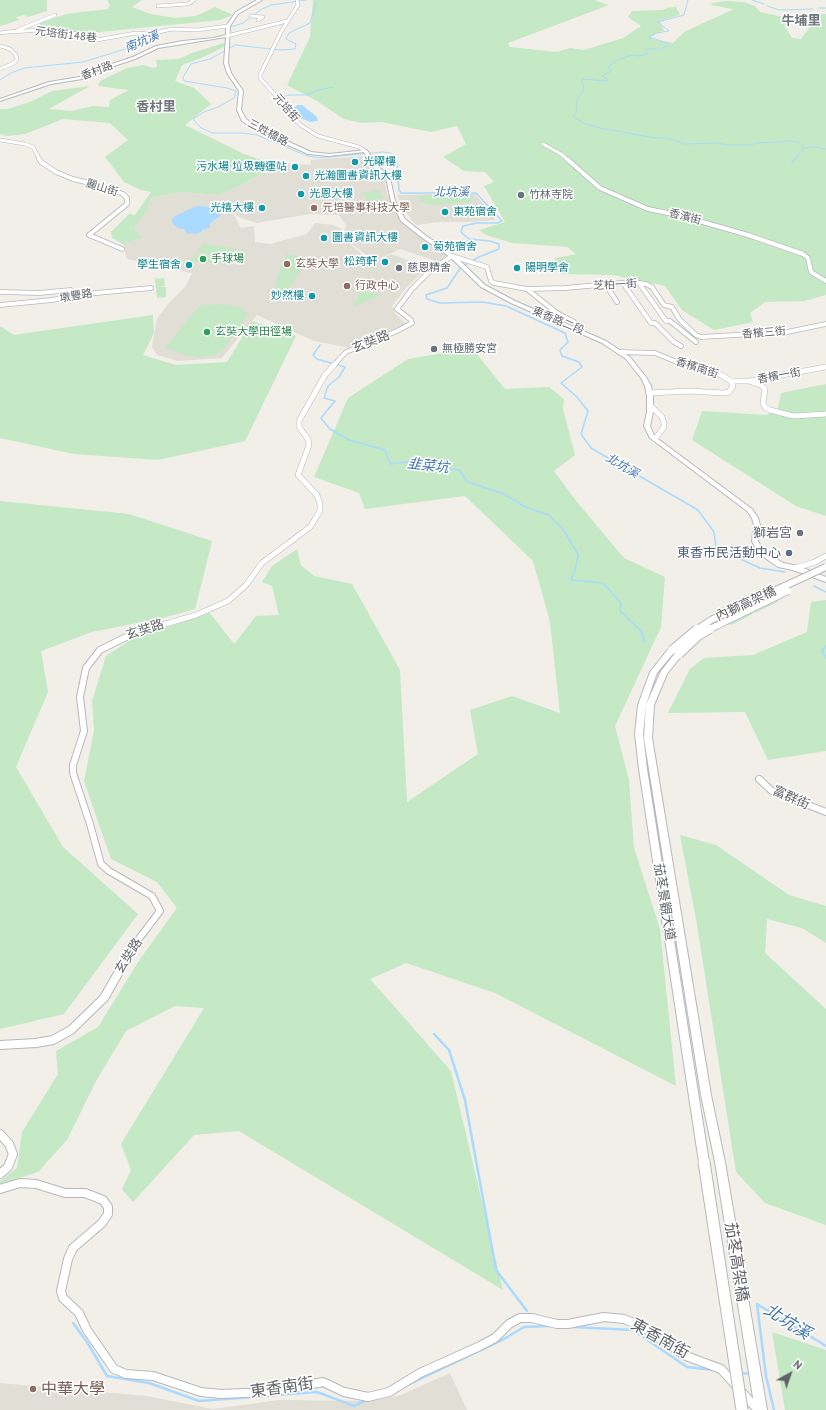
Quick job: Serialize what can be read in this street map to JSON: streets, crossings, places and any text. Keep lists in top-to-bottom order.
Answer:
{
  "streets": {
    "street": [
      "元培街148巷",
      "香村路",
      "元培街",
      "三姓橋路",
      "麗山街",
      "香濱街",
      "芝柏一街",
      "墩豐路",
      "東香路二段",
      "香檳三街",
      "玄奘路",
      "香檳南街",
      "香檳一街",
      "內獅高架橋",
      "富群街",
      "茄苳景觀大道",
      "茄苳高架橋",
      "東香南街"
    ]
  },
  "crossings": [
    ["香村路", "元培街"],
    ["香村路", "三姓橋路"],
    ["元培街", "三姓橋路"],
    ["元培街", "玄奘路"],
    ["芝柏一街", "香檳三街"],
    ["東香路二段", "香檳南街"],
    ["香檳南街", "香檳一街"],
    ["內獅高架橋", "茄苳景觀大道"],
    ["茄苳景觀大道", "茄苳高架橋"],
    ["茄苳高架橋", "東香南街"]
  ],
  "districts": ["牛埔里", "香村里"],
  "water": ["南坑溪", "北坑溪", "韭菜坑"],
  "places": [
    "光曜樓",
    "污水場 垃圾轉運站",
    "光瀚圖書資訊大樓",
    "光恩大樓",
    "竹林寺院",
    "光禧大樓",
    "元培醫事科技大學",
    "東苑宿舍",
    "圖書資訊大樓",
    "菊苑宿舍",
    "手球場",
    "松筠軒",
    "玄奘大學",
    "學生宿舍",
    "慈恩精舍",
    "陽明學舍",
    "行政中心",
    "妙然樓",
    "玄奘大學田徑場",
    "無極勝安宮",
    "獅岩宮",
    "東香市民活動中心",
    "中華大學"
  ],
  "north": "top right"
}
